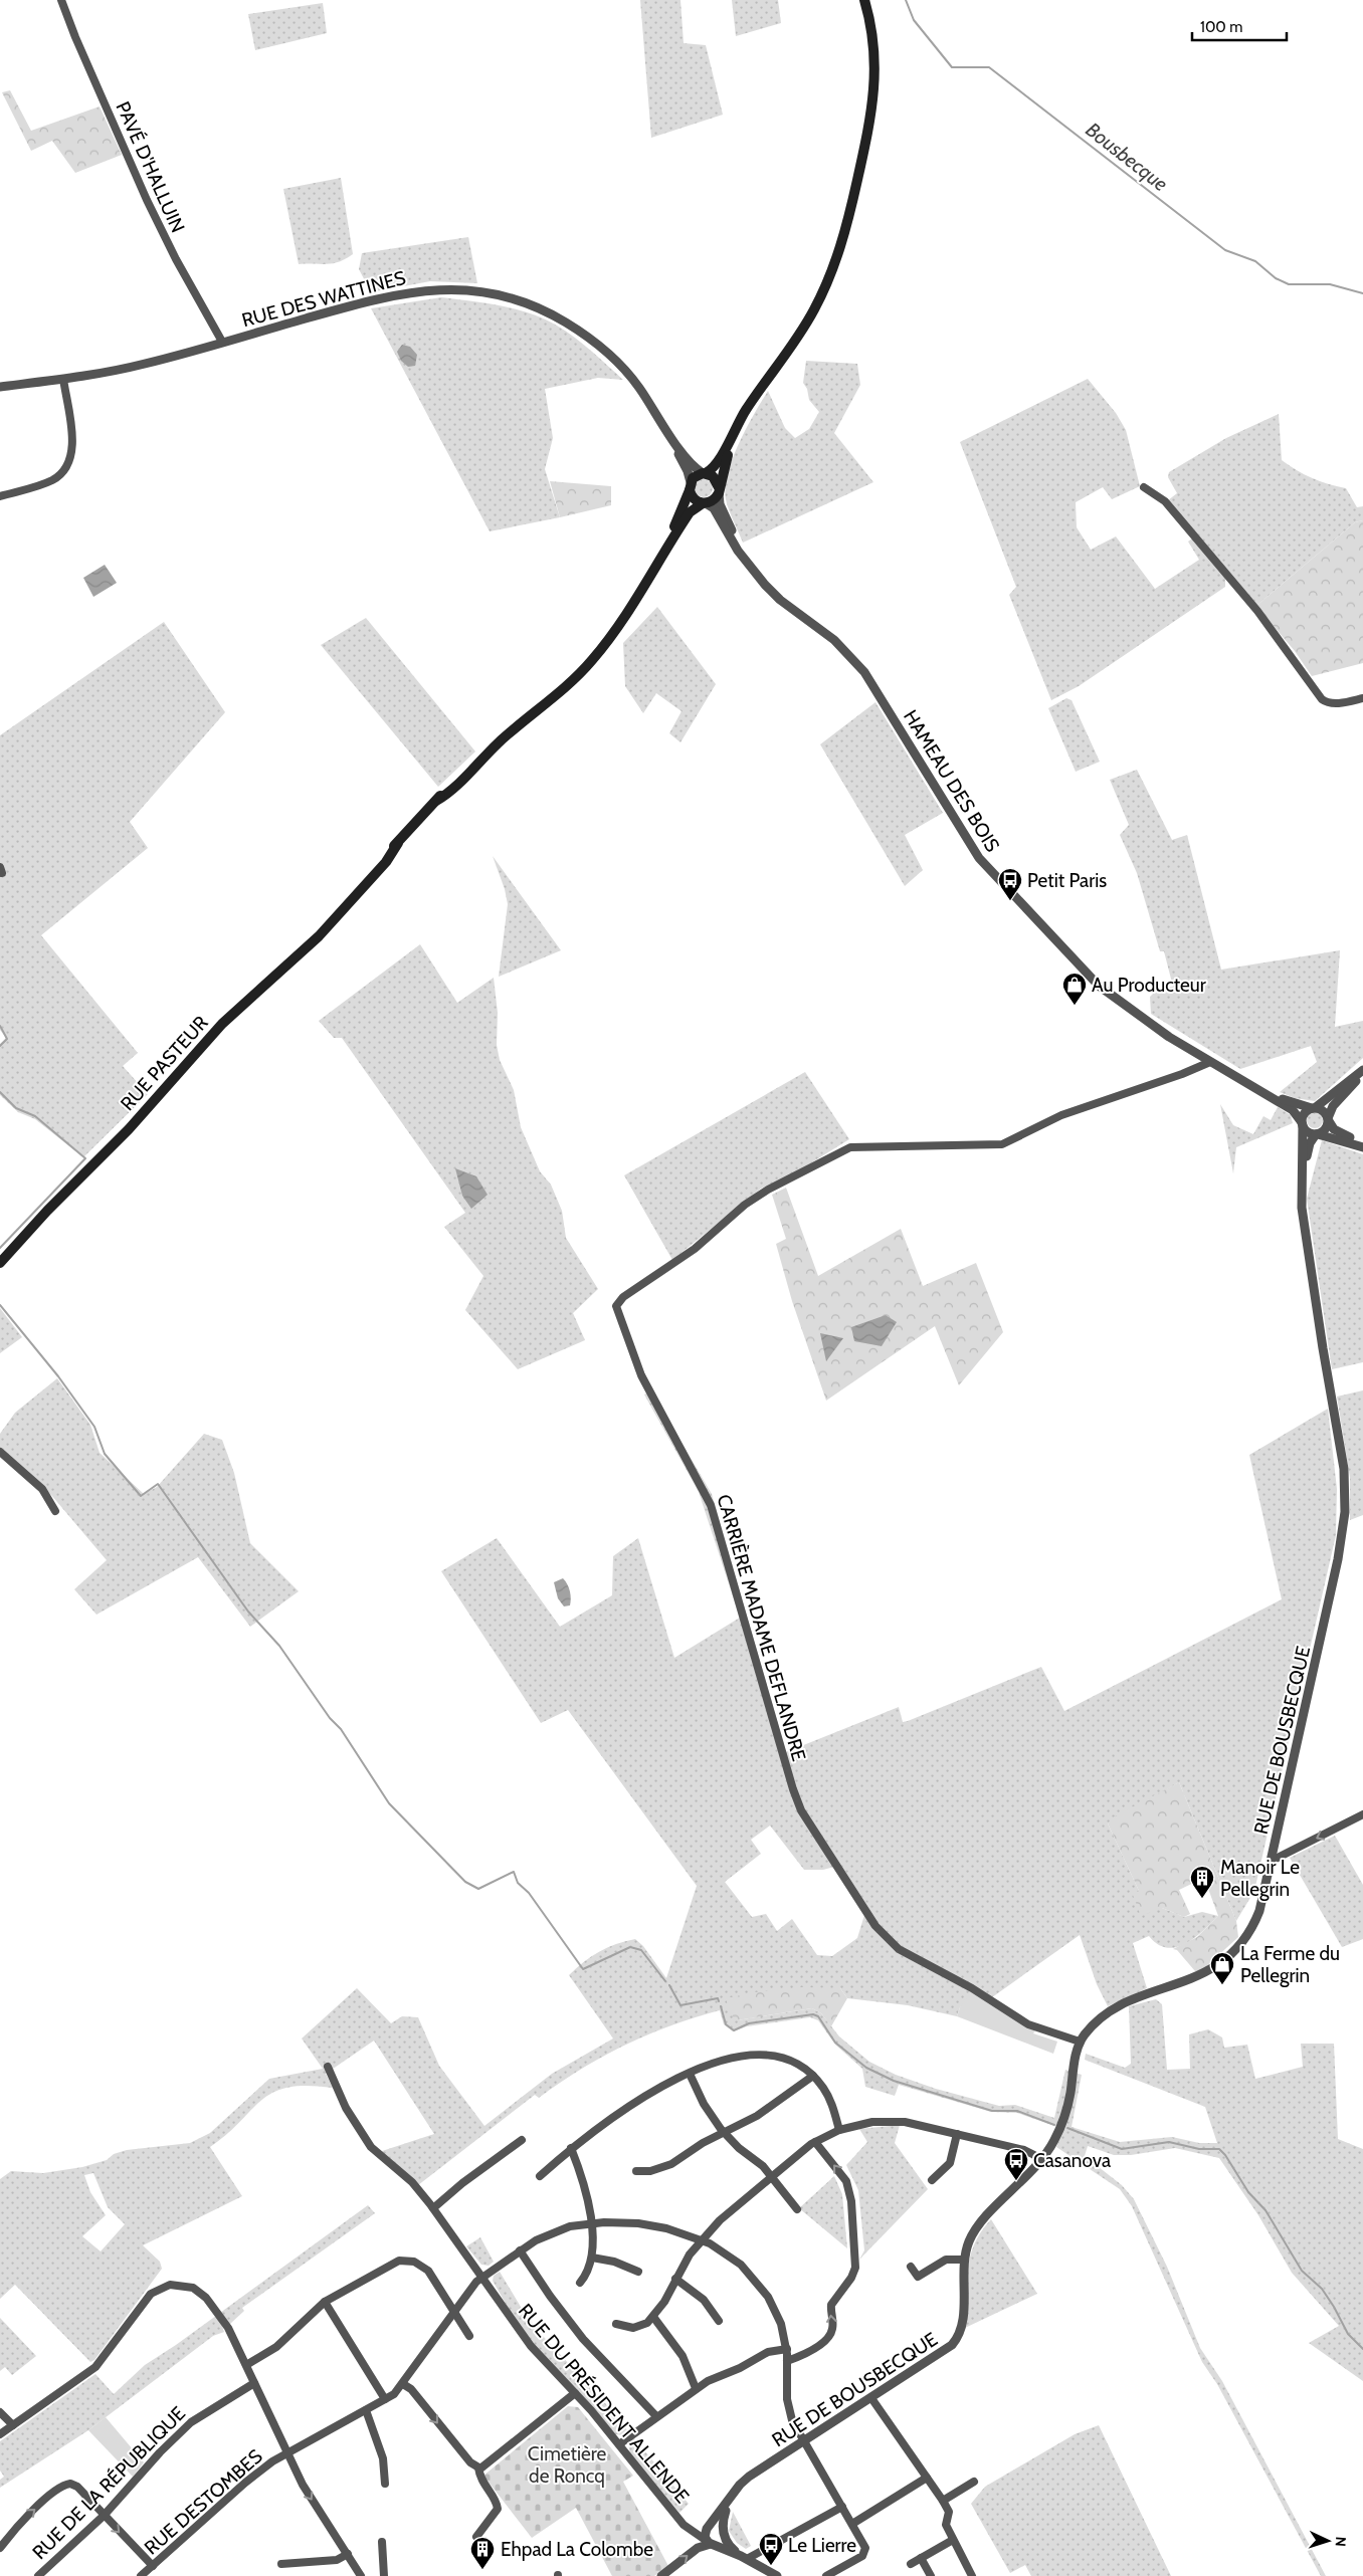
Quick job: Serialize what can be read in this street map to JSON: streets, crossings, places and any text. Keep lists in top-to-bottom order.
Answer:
{
  "streets": {
    "main road": ["RUE PASTEUR"],
    "street": [
      "PAVÉ D'HALLUIN",
      "RUE DES WATTINES",
      "HAMEAU DES BOIS",
      "CARRIÈRE MADAME DEFLANDRE",
      "RUE DE BOUSBECQUE",
      "RUE DU PRÉSIDENT ALLENDE",
      "RUE DE LA RÉPUBLIQUE",
      "RUE DESTOMBES"
    ]
  },
  "crossings": [
    ["PAVÉ D'HALLUIN", "RUE DES WATTINES"],
    ["RUE DES WATTINES", "HAMEAU DES BOIS"],
    ["RUE DES WATTINES", "RUE PASTEUR"],
    ["HAMEAU DES BOIS", "RUE PASTEUR"],
    ["HAMEAU DES BOIS", "CARRIÈRE MADAME DEFLANDRE"],
    ["HAMEAU DES BOIS", "RUE DE BOUSBECQUE"],
    ["CARRIÈRE MADAME DEFLANDRE", "RUE DE BOUSBECQUE"],
    ["RUE DE BOUSBECQUE", "RUE DU PRÉSIDENT ALLENDE"],
    ["RUE DE BOUSBECQUE", "RUE DESTOMBES"],
    ["RUE DU PRÉSIDENT ALLENDE", "RUE DESTOMBES"]
  ],
  "water": ["Bousbecque"],
  "parks": ["Cimetière de Roncq"],
  "places": {
    "bus stop": ["Petit Paris", "Casanova", "Le Lierre"],
    "shop": ["Au Producteur", "La Ferme du Pellegrin"],
    "building": ["Manoir Le Pellegrin", "Ehpad La Colombe"]
  },
  "scale_bar": "100 m",
  "north": "right"
}
